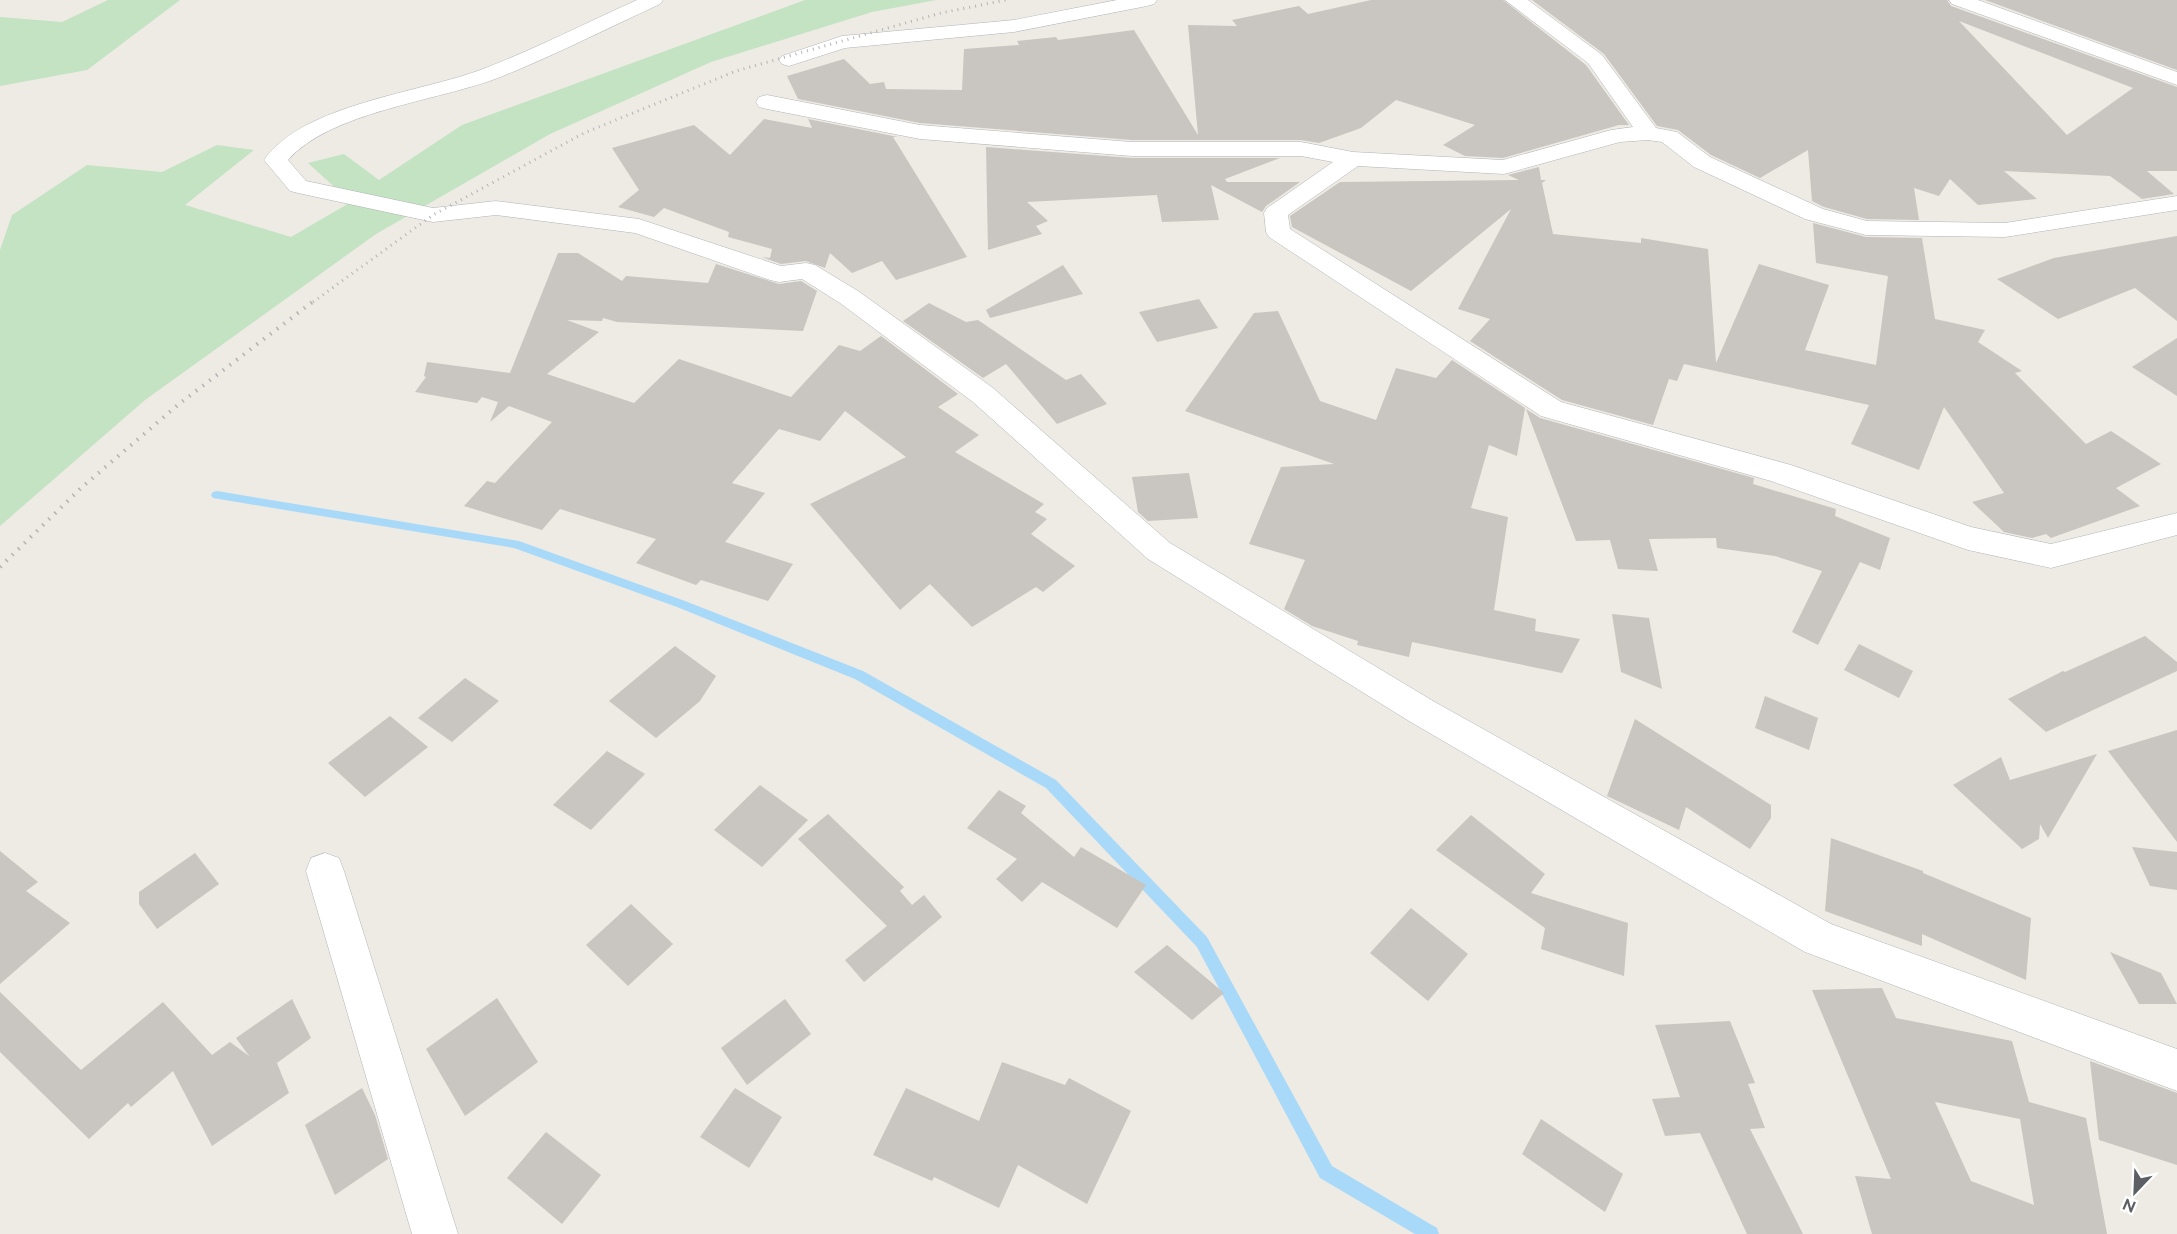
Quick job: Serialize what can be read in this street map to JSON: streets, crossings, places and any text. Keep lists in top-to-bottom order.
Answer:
{
  "north": "bottom left"
}
